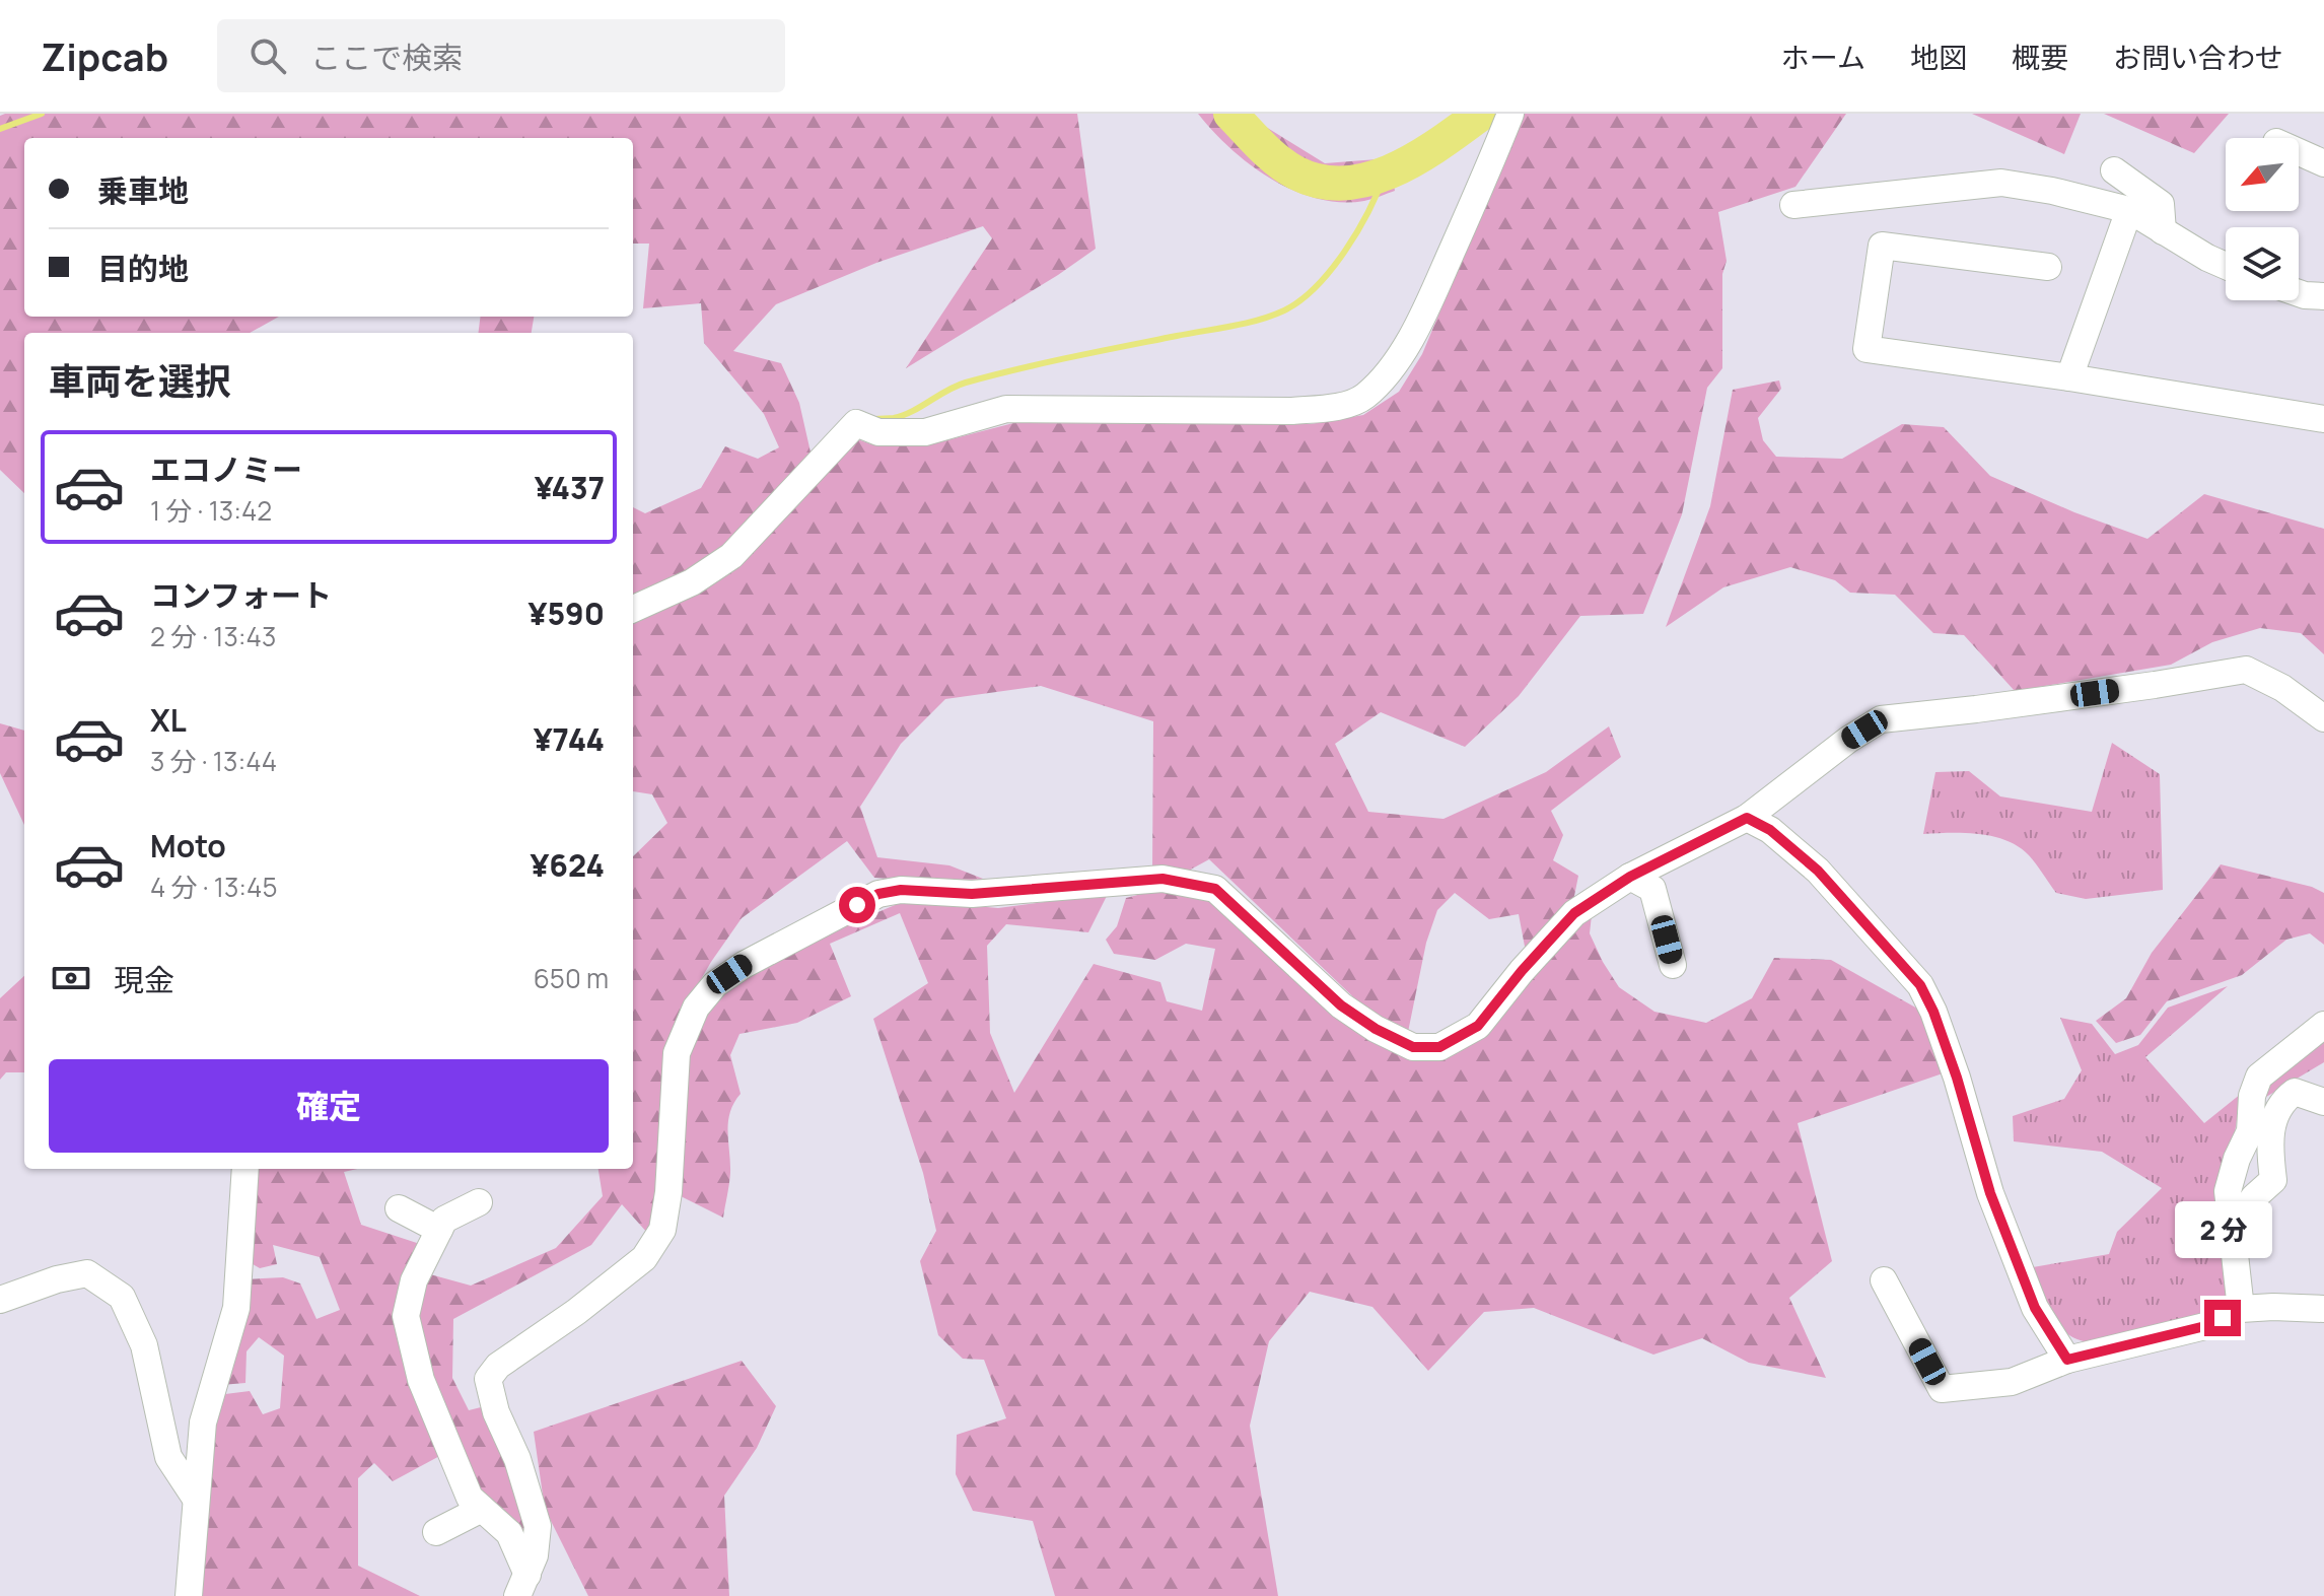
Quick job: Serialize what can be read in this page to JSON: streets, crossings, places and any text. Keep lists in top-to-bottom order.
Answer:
{
  "north": "bottom left",
  "page": {
    "header": "Zipcab",
    "search": "ここで検索",
    "nav": [
      "ホーム",
      "地図",
      "概要",
      "お問い合わせ"
    ],
    "banner": ["乗車地", "目的地"],
    "heading": "車両を選択",
    "list": [
      {
        "name": "エコノミー",
        "note": "1 分 · 13:42",
        "value": "¥437"
      },
      {
        "name": "コンフォート",
        "note": "2 分 · 13:43",
        "value": "¥590"
      },
      {
        "name": "XL",
        "note": "3 分 · 13:44",
        "value": "¥744"
      },
      {
        "name": "Moto",
        "note": "4 分 · 13:45",
        "value": "¥624"
      }
    ],
    "pay": ["現金", "650 m"],
    "buttons": "確定",
    "bubble": "2 分"
  }
}
